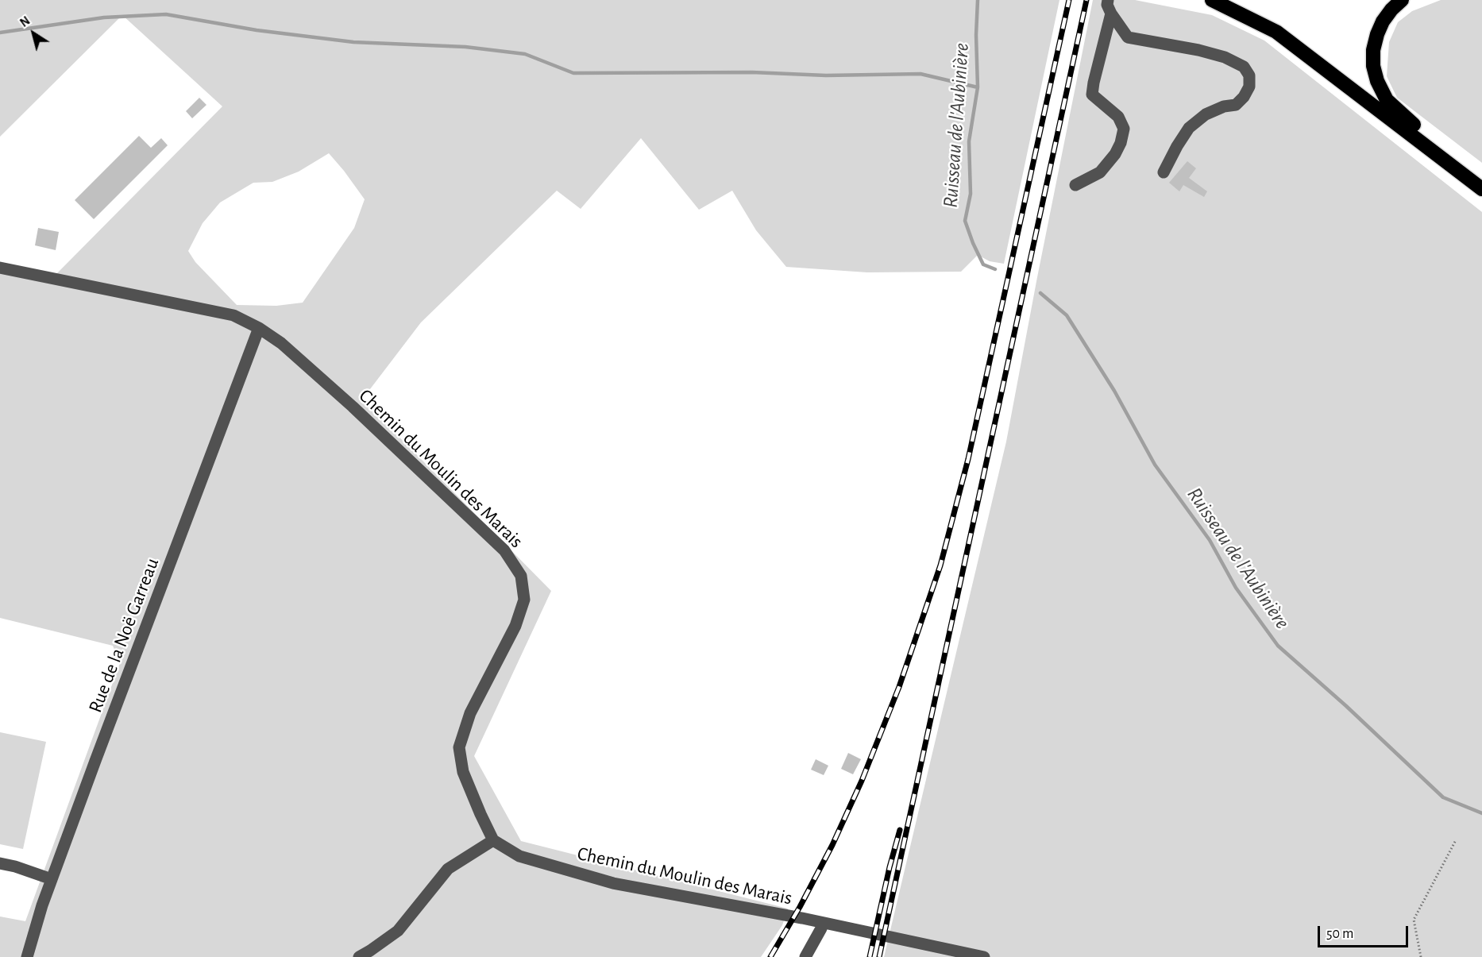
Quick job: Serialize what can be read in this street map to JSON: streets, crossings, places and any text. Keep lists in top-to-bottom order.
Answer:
{
  "streets": {
    "street": ["Chemin du Moulin des Marais", "Rue de la Noë Garreau"]
  },
  "crossings": [
    ["Chemin du Moulin des Marais", "Rue de la Noë Garreau"]
  ],
  "water": ["Ruisseau de l'Aubinière"],
  "scale_bar": "50 m",
  "north": "top left"
}
